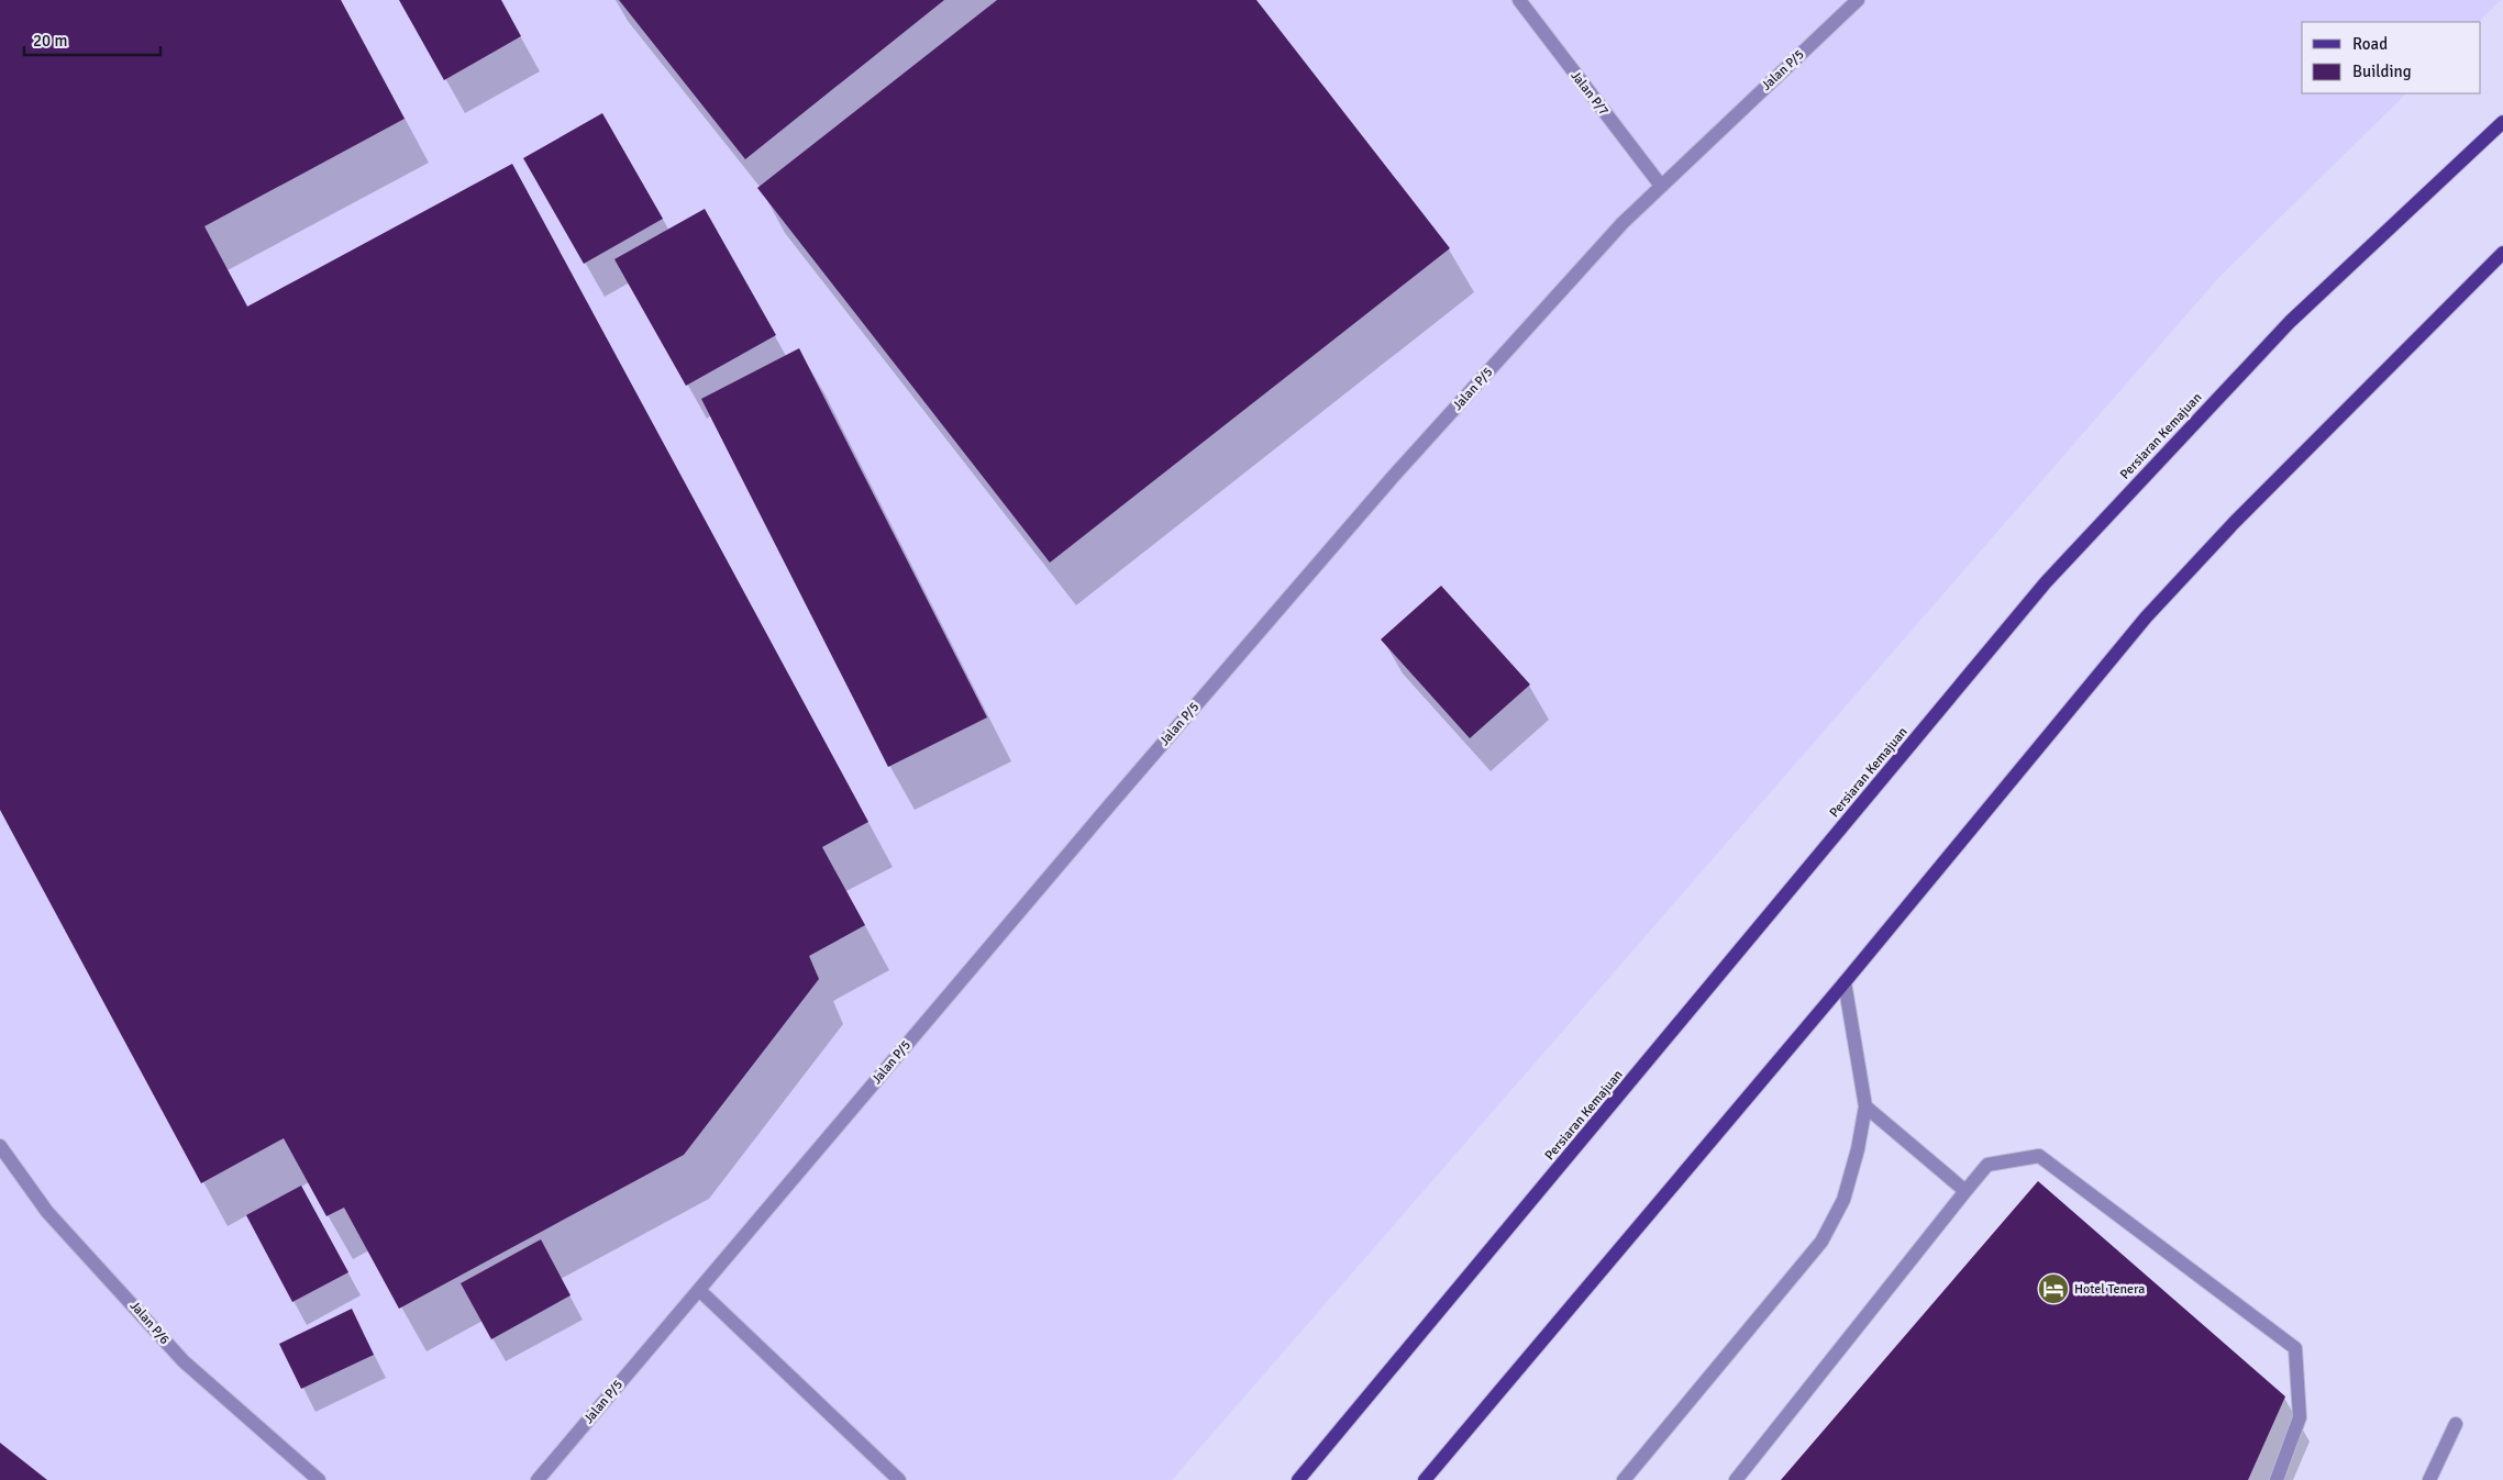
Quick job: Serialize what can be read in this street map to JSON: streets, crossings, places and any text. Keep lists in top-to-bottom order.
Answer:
{
  "streets": {
    "main road": ["Persiaran Kemajuan"],
    "street": ["Jalan P/5", "Jalan P/7", "Jalan P/6"]
  },
  "crossings": [
    ["Jalan P/5", "Jalan P/7"]
  ],
  "places": {
    "hotel": ["Hotel Tenera"]
  },
  "legend": ["Road", "Building"],
  "scale_bar": "20 m"
}
